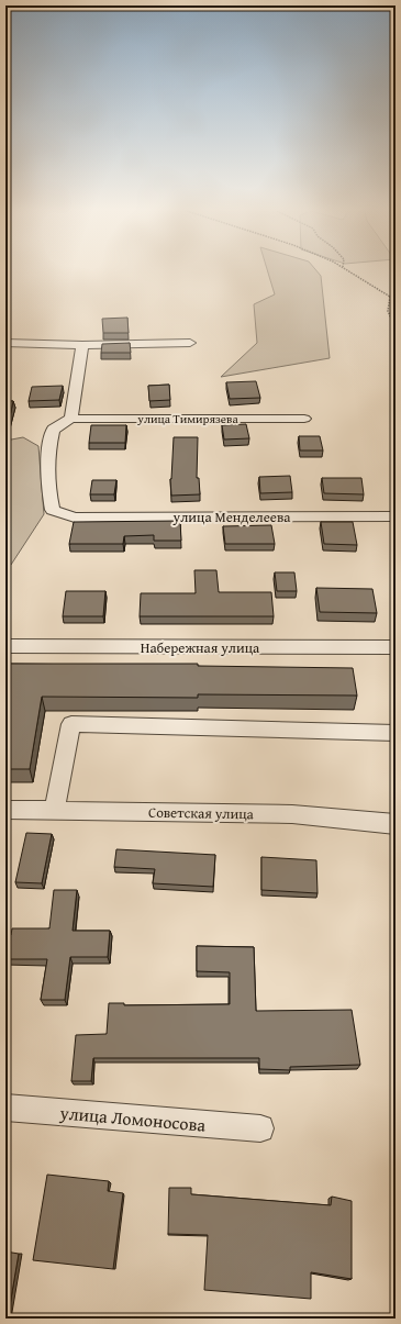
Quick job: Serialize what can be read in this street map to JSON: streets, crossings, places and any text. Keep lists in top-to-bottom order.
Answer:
{
  "streets": {
    "street": [
      "улица Тимирязева",
      "улица Менделеева",
      "Набережная улица",
      "Советская улица",
      "улица Ломоносова"
    ]
  },
  "crossings": [
    ["улица Тимирязева", "улица Менделеева"]
  ]
}
